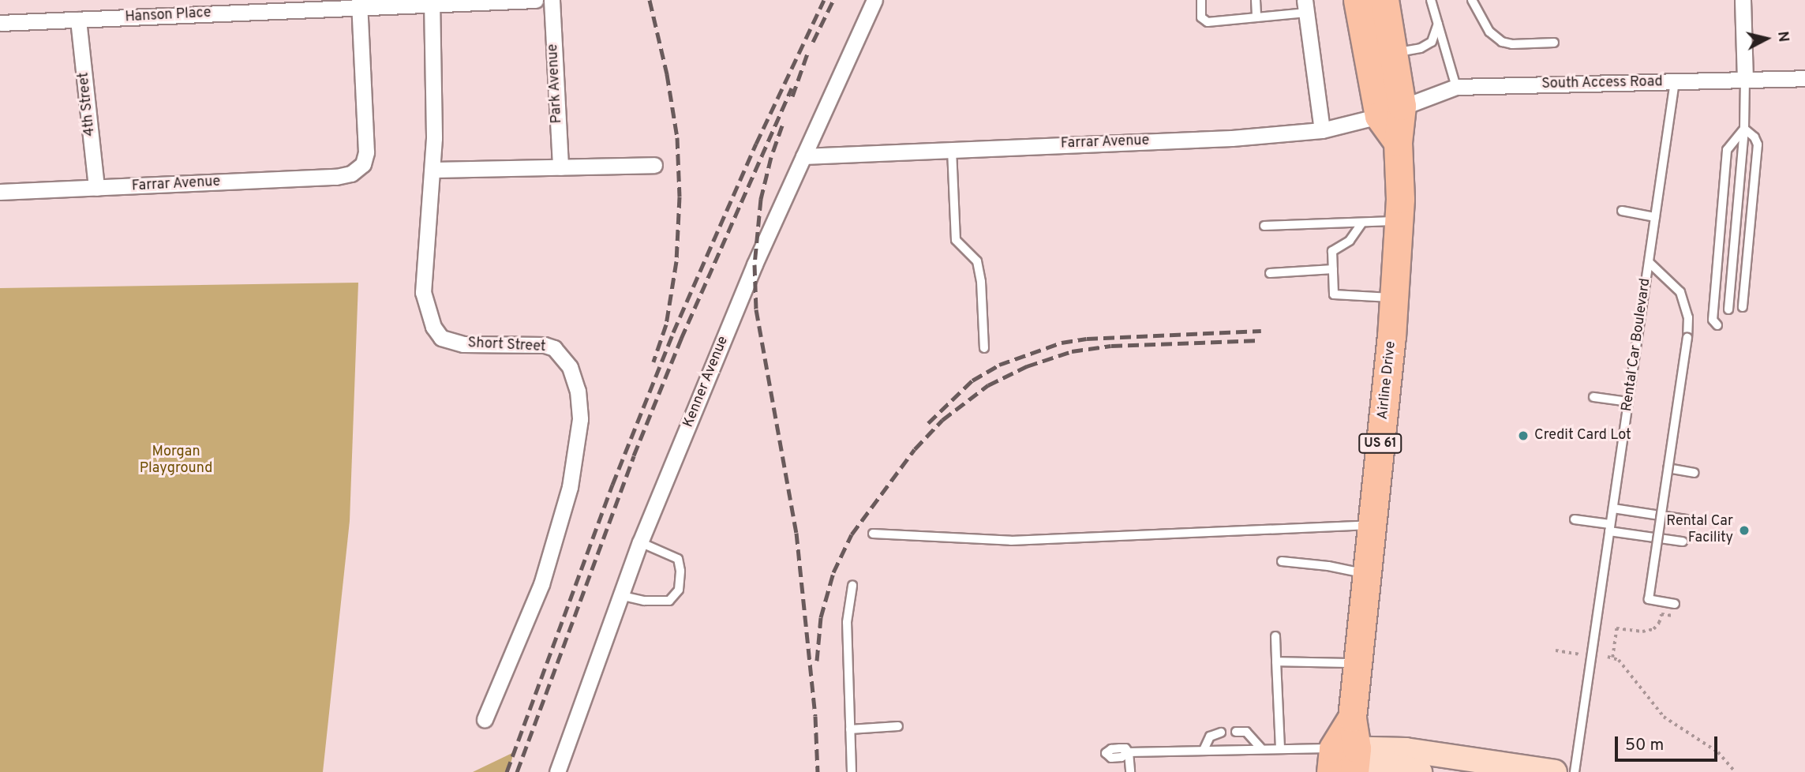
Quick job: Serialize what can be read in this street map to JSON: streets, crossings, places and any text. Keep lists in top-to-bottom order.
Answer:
{
  "streets": {
    "highway": ["Airline Drive", "US 61"],
    "street": [
      "Hanson Place",
      "Park Avenue",
      "South Access Road",
      "4th Street",
      "Farrar Avenue",
      "Short Street",
      "Kenner Avenue"
    ],
    "lane": ["Rental Car Boulevard"]
  },
  "crossings": [
    ["Hanson Place", "4th Street"],
    ["Hanson Place", "Farrar Avenue"],
    ["Hanson Place", "Short Street"],
    ["South Access Road", "Farrar Avenue"],
    ["South Access Road", "Rental Car Boulevard"],
    ["South Access Road", "Airline Drive"],
    ["4th Street", "Farrar Avenue"],
    ["Farrar Avenue", "Airline Drive"],
    ["Farrar Avenue", "Kenner Avenue"]
  ],
  "parks": ["Morgan Playground"],
  "places": ["Credit Card Lot", "Rental Car Facility"],
  "scale_bar": "50 m",
  "north": "right"
}
